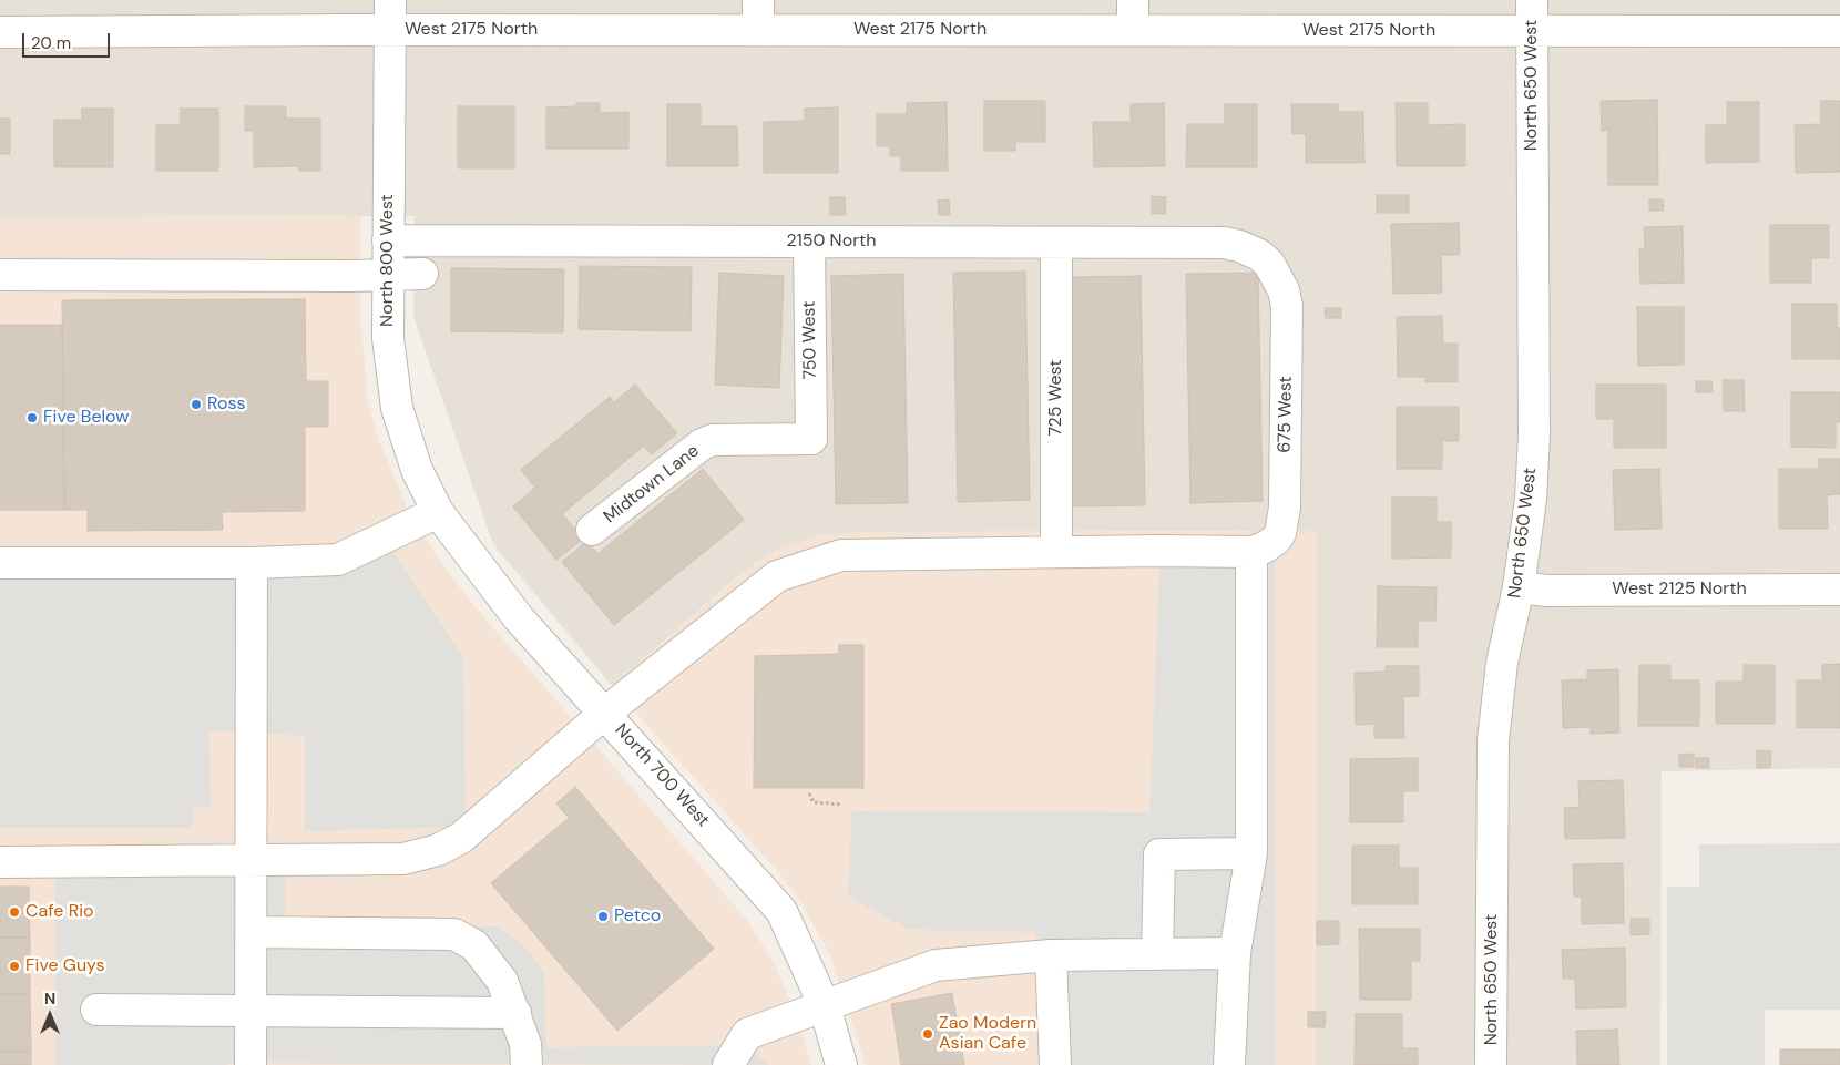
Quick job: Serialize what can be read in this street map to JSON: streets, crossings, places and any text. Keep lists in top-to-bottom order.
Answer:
{
  "streets": {
    "street": [
      "West 2175 North",
      "North 650 West",
      "2150 North",
      "North 800 West",
      "750 West",
      "725 West",
      "675 West",
      "Midtown Lane",
      "West 2125 North",
      "North 700 West"
    ]
  },
  "crossings": [
    ["West 2175 North", "North 650 West"],
    ["West 2175 North", "North 800 West"],
    ["North 650 West", "West 2125 North"],
    ["2150 North", "North 800 West"],
    ["2150 North", "750 West"],
    ["2150 North", "725 West"],
    ["2150 North", "675 West"],
    ["North 800 West", "North 700 West"],
    ["750 West", "Midtown Lane"]
  ],
  "places": [
    "Ross",
    "Five Below",
    "Cafe Rio",
    "Petco",
    "Five Guys",
    "Zao Modern Asian Cafe"
  ],
  "scale_bar": "20 m",
  "north": "top"
}
